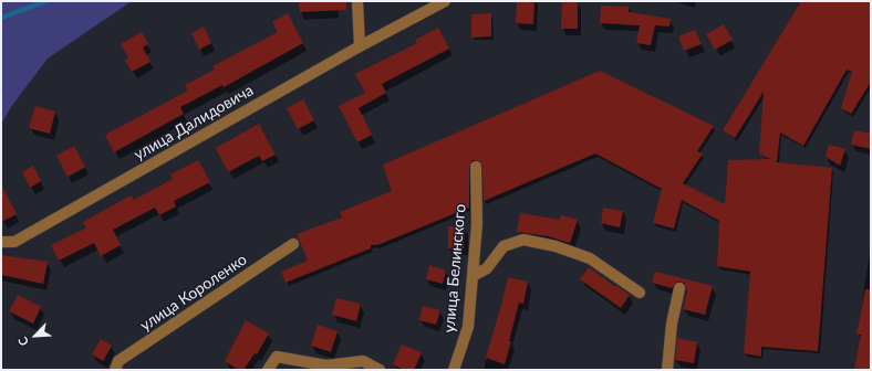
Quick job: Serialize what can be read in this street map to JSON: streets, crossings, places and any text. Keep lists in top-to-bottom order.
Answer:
{
  "streets": {
    "street": ["улица Далидовича", "улица Белинского", "улица Короленко"]
  },
  "north": "bottom left"
}
